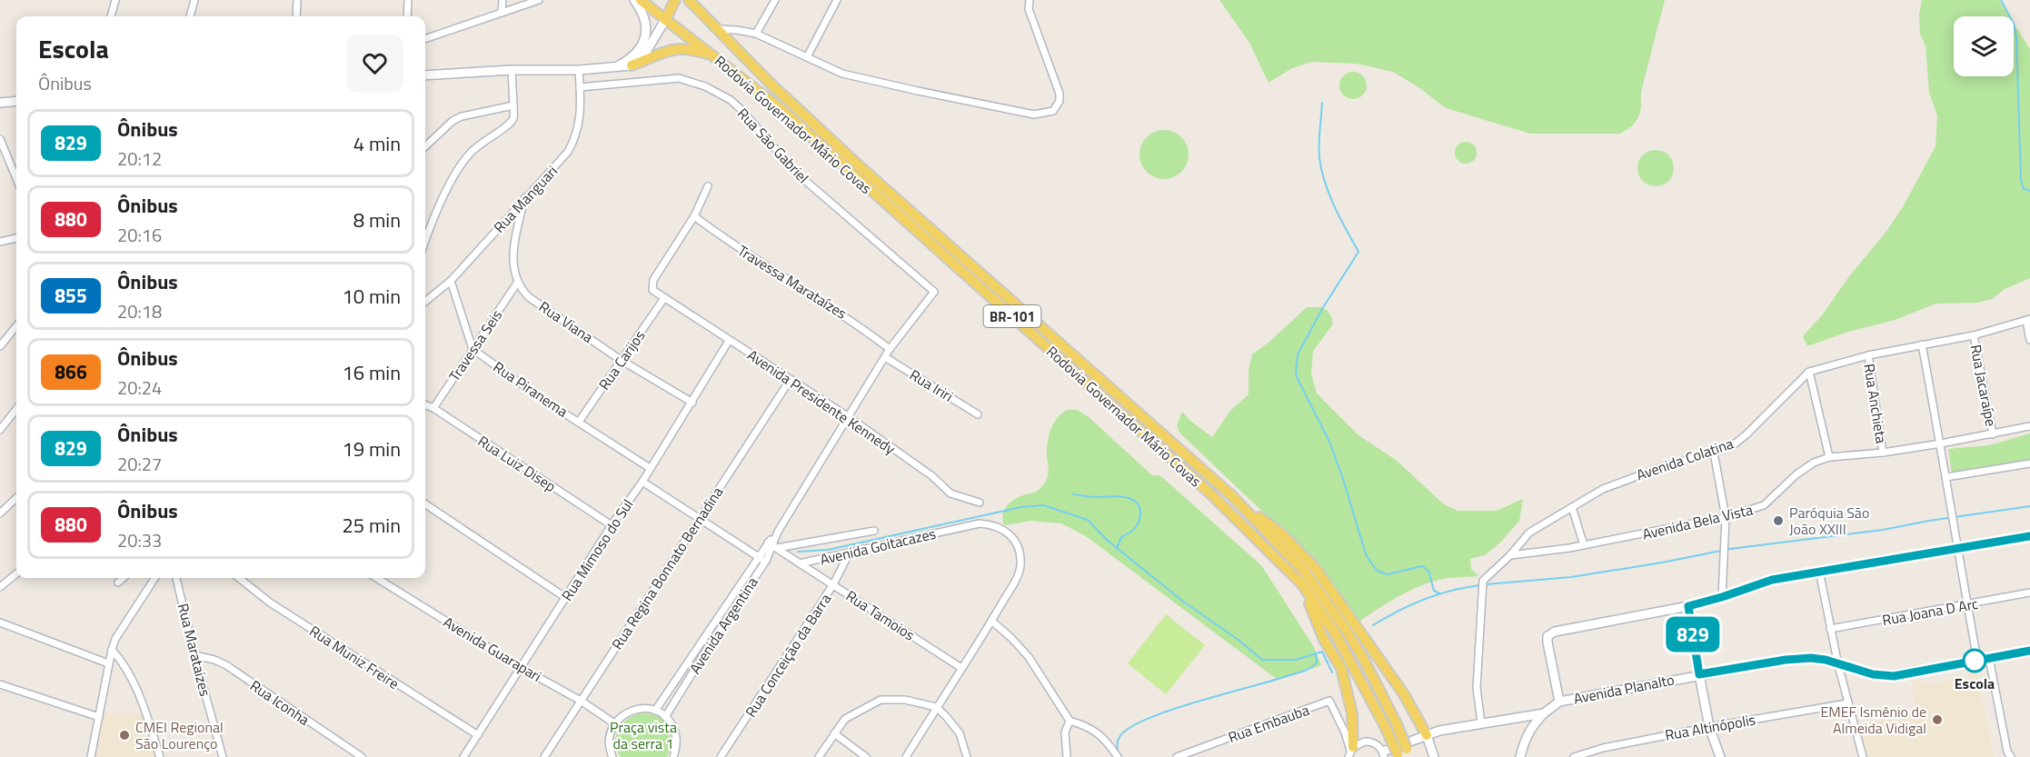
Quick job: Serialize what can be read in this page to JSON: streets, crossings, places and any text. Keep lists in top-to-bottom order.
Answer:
{
  "streets": {
    "main road": ["Rodovia Governador Mário Covas", "BR-101"],
    "street": [
      "Rua São Gabriel",
      "Rua Manguari",
      "Travessa Marataízes",
      "Rua Viana",
      "Travessa Seis",
      "Rua Carijos",
      "Rua Iriri",
      "Rua Jacaraípe",
      "Rua Piranema",
      "Avenida Presidente Kennedy",
      "Rua Anchieta",
      "Avenida Colatina",
      "Rua Luiz Disep",
      "Avenida Bela Vista",
      "Avenida Goitacazes",
      "Rua Mimoso do Sul",
      "Rua Regina Bonnato Bernadina",
      "Rua Joana D Arc",
      "Rua Tamoios",
      "Avenida Argentina",
      "Avenida Guarapari",
      "Rua Marataizes",
      "Rua Conceição da Barra",
      "Rua Muniz Freire",
      "Avenida Planalto",
      "Rua Iconha",
      "Rua Embauba",
      "Rua Altinópolis"
    ]
  },
  "crossings": [
    ["Rua São Gabriel", "Rua Manguari"],
    ["Rua São Gabriel", "Avenida Argentina"],
    ["Travessa Marataízes", "Avenida Argentina"],
    ["Rua Viana", "Travessa Seis"],
    ["Rua Viana", "Rua Carijos"],
    ["Rua Viana", "Rua Mimoso do Sul"],
    ["Travessa Seis", "Rua Piranema"],
    ["Travessa Seis", "Rua Luiz Disep"],
    ["Rua Carijos", "Rua Piranema"],
    ["Rua Carijos", "Avenida Presidente Kennedy"],
    ["Rua Iriri", "Avenida Argentina"],
    ["Rua Jacaraípe", "Avenida Colatina"],
    ["Rua Jacaraípe", "Avenida Bela Vista"],
    ["Rua Piranema", "Rua Mimoso do Sul"],
    ["Avenida Presidente Kennedy", "Rua Mimoso do Sul"],
    ["Avenida Presidente Kennedy", "Rua Regina Bonnato Bernadina"],
    ["Avenida Presidente Kennedy", "Avenida Argentina"],
    ["Rua Anchieta", "Avenida Colatina"],
    ["Rua Anchieta", "Avenida Bela Vista"],
    ["Avenida Colatina", "Avenida Bela Vista"],
    ["Avenida Colatina", "Avenida Planalto"],
    ["Rua Luiz Disep", "Rua Mimoso do Sul"],
    ["Avenida Goitacazes", "Rua Tamoios"],
    ["Avenida Goitacazes", "Avenida Argentina"],
    ["Avenida Goitacazes", "Rua Conceição da Barra"],
    ["Rua Mimoso do Sul", "Avenida Guarapari"],
    ["Rua Mimoso do Sul", "Rua Muniz Freire"],
    ["Rua Regina Bonnato Bernadina", "Avenida Guarapari"],
    ["Rua Tamoios", "Rua Conceição da Barra"],
    ["Rua Marataizes", "Rua Iconha"]
  ],
  "parks": ["Praça vista da serra 1"],
  "places": [
    "Paróquia São João XXIII",
    "Escola",
    "EMEF Ismênio de Almeida Vidigal",
    "CMEI Regional São Lourenço"
  ],
  "lines": ["bus line 829"],
  "page": {
    "on_map": "829",
    "heading": ["Escola", "Ônibus"],
    "list": [
      {
        "mark": "829",
        "name": "Ônibus",
        "note": "20:12",
        "value": "4 min"
      },
      {
        "mark": "880",
        "name": "Ônibus",
        "note": "20:16",
        "value": "8 min"
      },
      {
        "mark": "855",
        "name": "Ônibus",
        "note": "20:18",
        "value": "10 min"
      },
      {
        "mark": "866",
        "name": "Ônibus",
        "note": "20:24",
        "value": "16 min"
      },
      {
        "mark": "829",
        "name": "Ônibus",
        "note": "20:27",
        "value": "19 min"
      },
      {
        "mark": "880",
        "name": "Ônibus",
        "note": "20:33",
        "value": "25 min"
      }
    ]
  }
}
